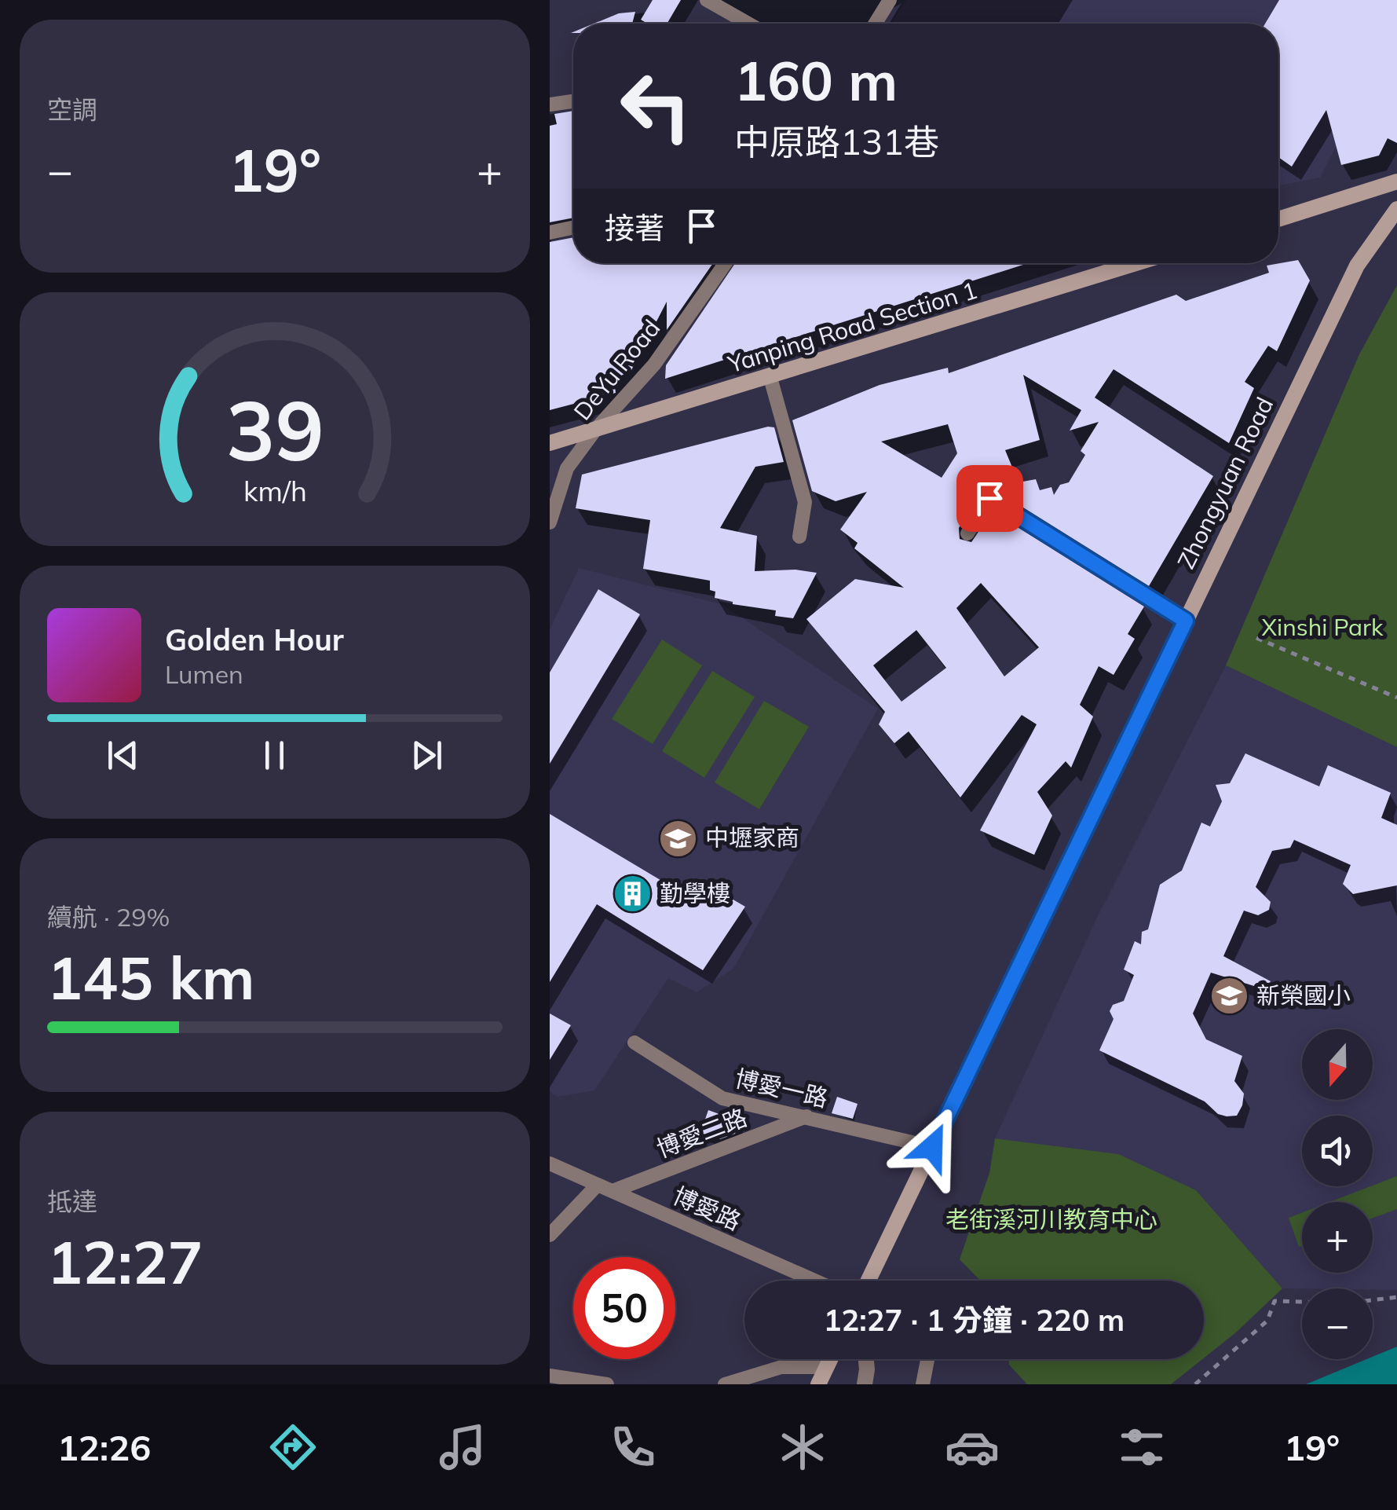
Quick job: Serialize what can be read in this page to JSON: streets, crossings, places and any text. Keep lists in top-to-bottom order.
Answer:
{
  "streets": {
    "main road": ["Yanping Road Section 1", "Zhongyuan Road"],
    "lane": [
      "DeYu Road",
      "博愛一路",
      "博愛二路",
      "博愛路"
    ]
  },
  "crossings": [
    ["Yanping Road Section 1", "DeYu Road"],
    ["Zhongyuan Road", "博愛一路"],
    ["博愛一路", "博愛二路"],
    ["博愛二路", "博愛路"]
  ],
  "parks": ["Xinshi Park", "老街溪河川教育中心"],
  "places": {
    "school or university": ["中壢家商", "新榮國小"],
    "building": ["勤學樓"]
  },
  "north": "bottom",
  "page": {
    "tile": [
      "空調",
      ["續航 · 29%", "145 km"],
      ["抵達", "12:27"]
    ],
    "turn": ["160 m", "中原路131巷"],
    "heat": ["−", "19°", "+"],
    "then": "接著",
    "song": ["Golden Hour", "Lumen"],
    "map_buttons": ["+", "−"],
    "limit": "50",
    "trip": "12:27 · 1 分鐘 · 220 m",
    "tabs": ["12:26", "19°"],
    "gauge": ["39", "km/h"]
  }
}
